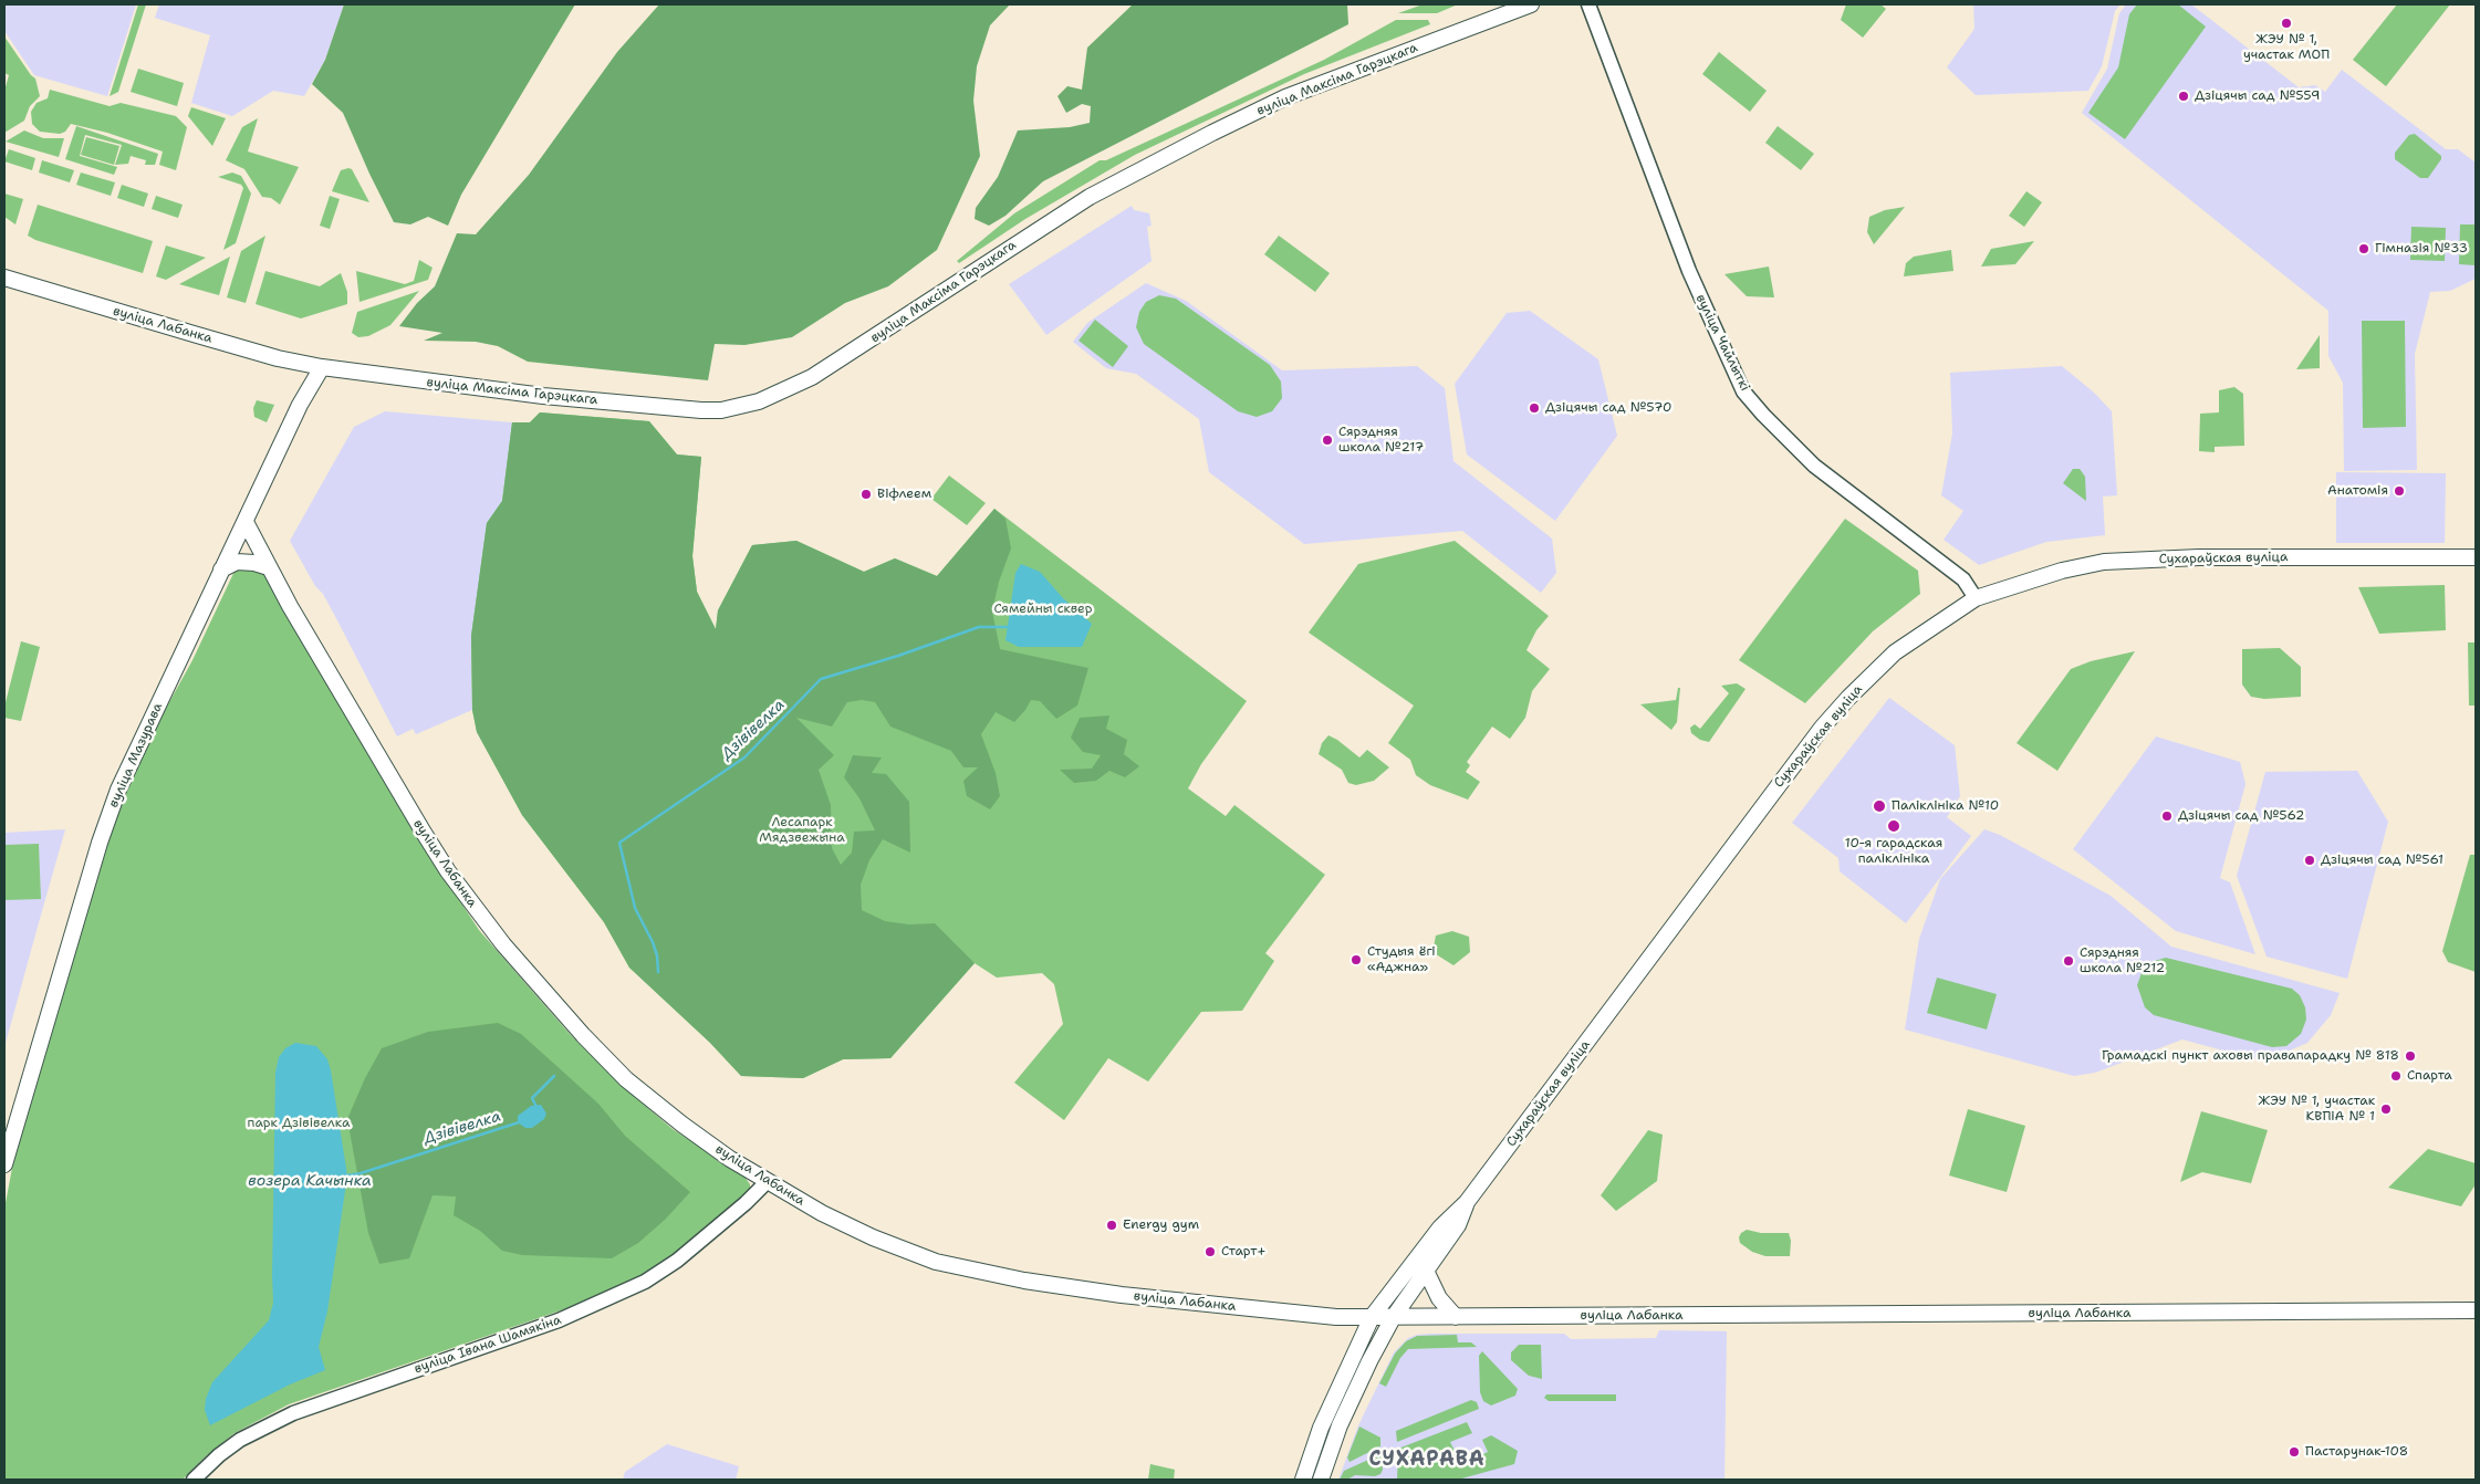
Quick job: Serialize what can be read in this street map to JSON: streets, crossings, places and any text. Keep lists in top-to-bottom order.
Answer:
{
  "streets": {
    "main road": [
      "вуліца Максіма Гарэцкага",
      "вуліца Лабанка",
      "Сухараўская вуліца",
      "вуліца Мазурава"
    ],
    "street": ["вуліца Чайлыткі", "вуліца Івана Шамякіна"]
  },
  "crossings": [
    ["вуліца Максіма Гарэцкага", "вуліца Лабанка"],
    ["вуліца Максіма Гарэцкага", "вуліца Мазурава"],
    ["вуліца Лабанка", "Сухараўская вуліца"],
    ["вуліца Лабанка", "вуліца Мазурава"],
    ["вуліца Лабанка", "вуліца Івана Шамякіна"],
    ["вуліца Чайлыткі", "Сухараўская вуліца"]
  ],
  "districts": ["СУХАРАВА"],
  "water": ["Дзівівелка", "возера Качынка"],
  "parks": ["Сямейны сквер", "Лесапарк Мядзвежына", "парк Дзівівелка"],
  "places": [
    "ЖЭУ № 1, участак МОП",
    "Дзіцячы сад №559",
    "Гімназія №33",
    "Дзіцячы сад №570",
    "Сярэдняя школа №217",
    "Анатомія",
    "Віфлеем",
    "Паліклініка №10",
    "Дзіцячы сад №562",
    "10-я гарадская паліклініка",
    "Дзіцячы сад №561",
    "Студыя ёгі «Аджна»",
    "Сярэдняя школа №212",
    "Грамадскі пункт аховы правапарадку № 818",
    "Спарта",
    "ЖЭУ № 1, участак КВПіА № 1",
    "Energy gym",
    "Старт+",
    "Пастарунак-108"
  ]
}
